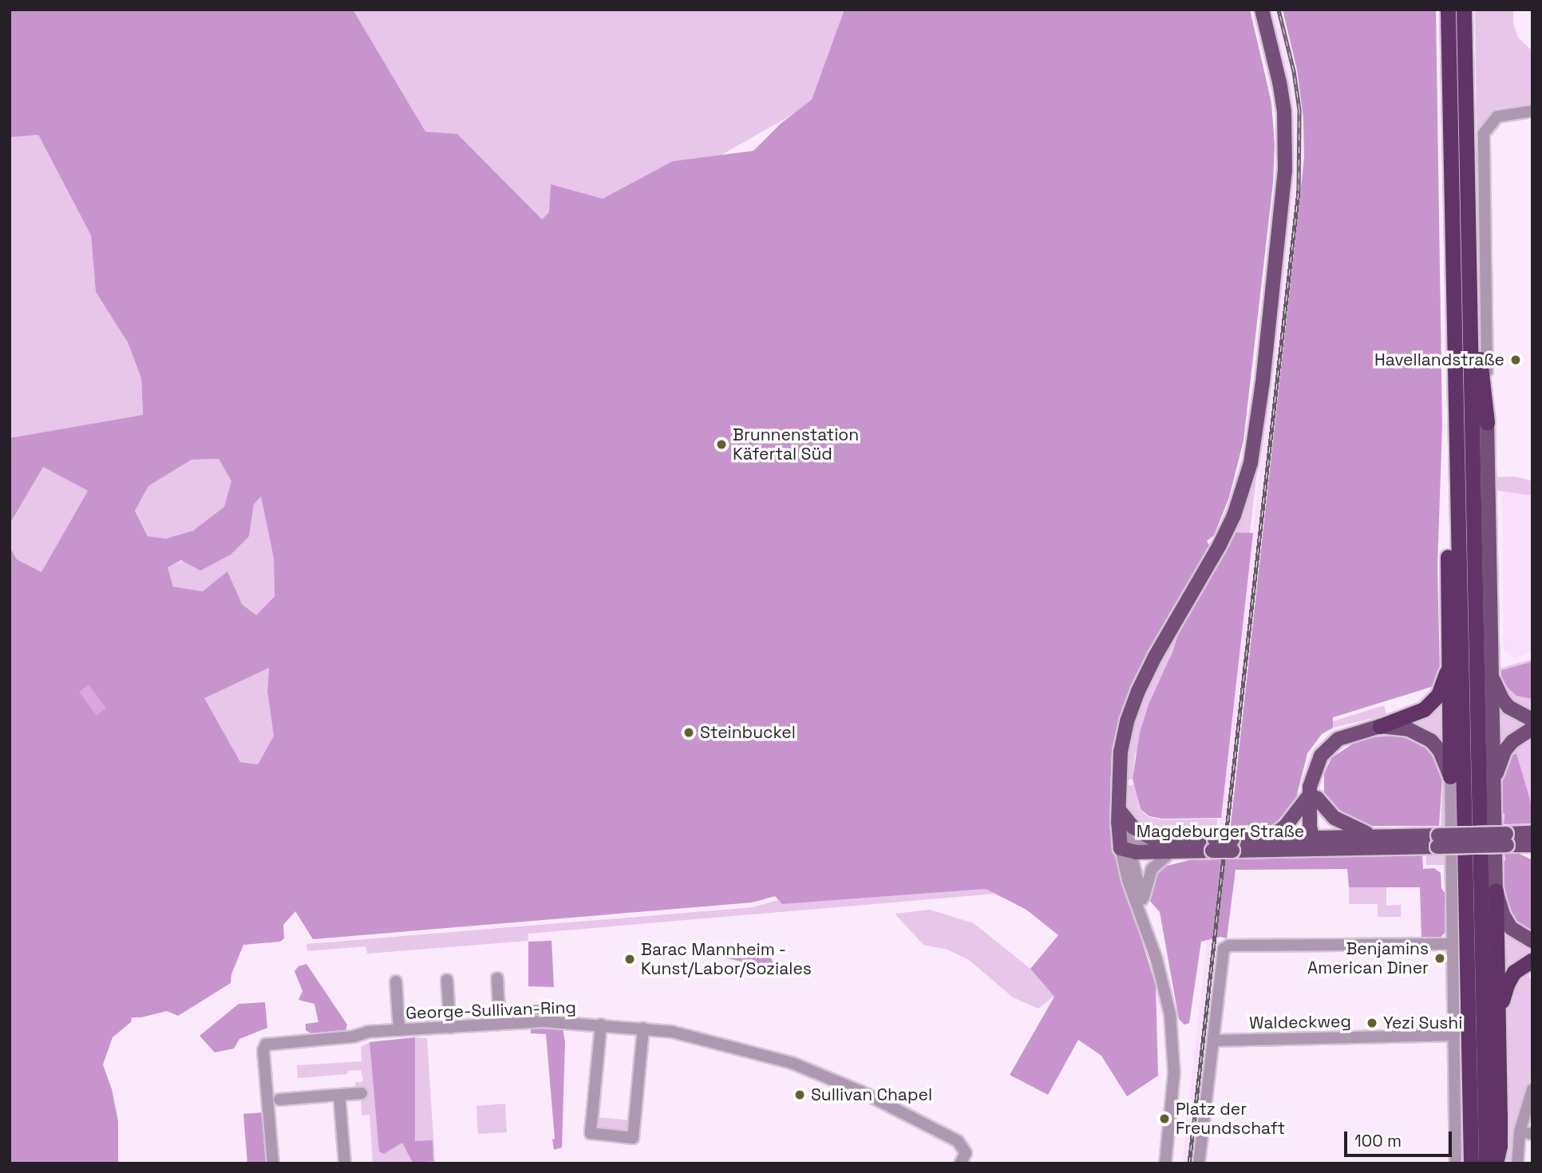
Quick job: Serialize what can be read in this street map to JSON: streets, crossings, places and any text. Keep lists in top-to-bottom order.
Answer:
{
  "streets": {
    "main road": ["Magdeburger Straße"],
    "street": ["George-Sullivan-Ring", "Waldeckweg"]
  },
  "places": [
    "Havellandstraße",
    "Brunnenstation Käfertal Süd",
    "Steinbuckel",
    "Benjamins American Diner",
    "Barac Mannheim - Kunst/Labor/Soziales",
    "Yezi Sushi",
    "Sullivan Chapel",
    "Platz der Freundschaft"
  ],
  "scale_bar": "100 m"
}
